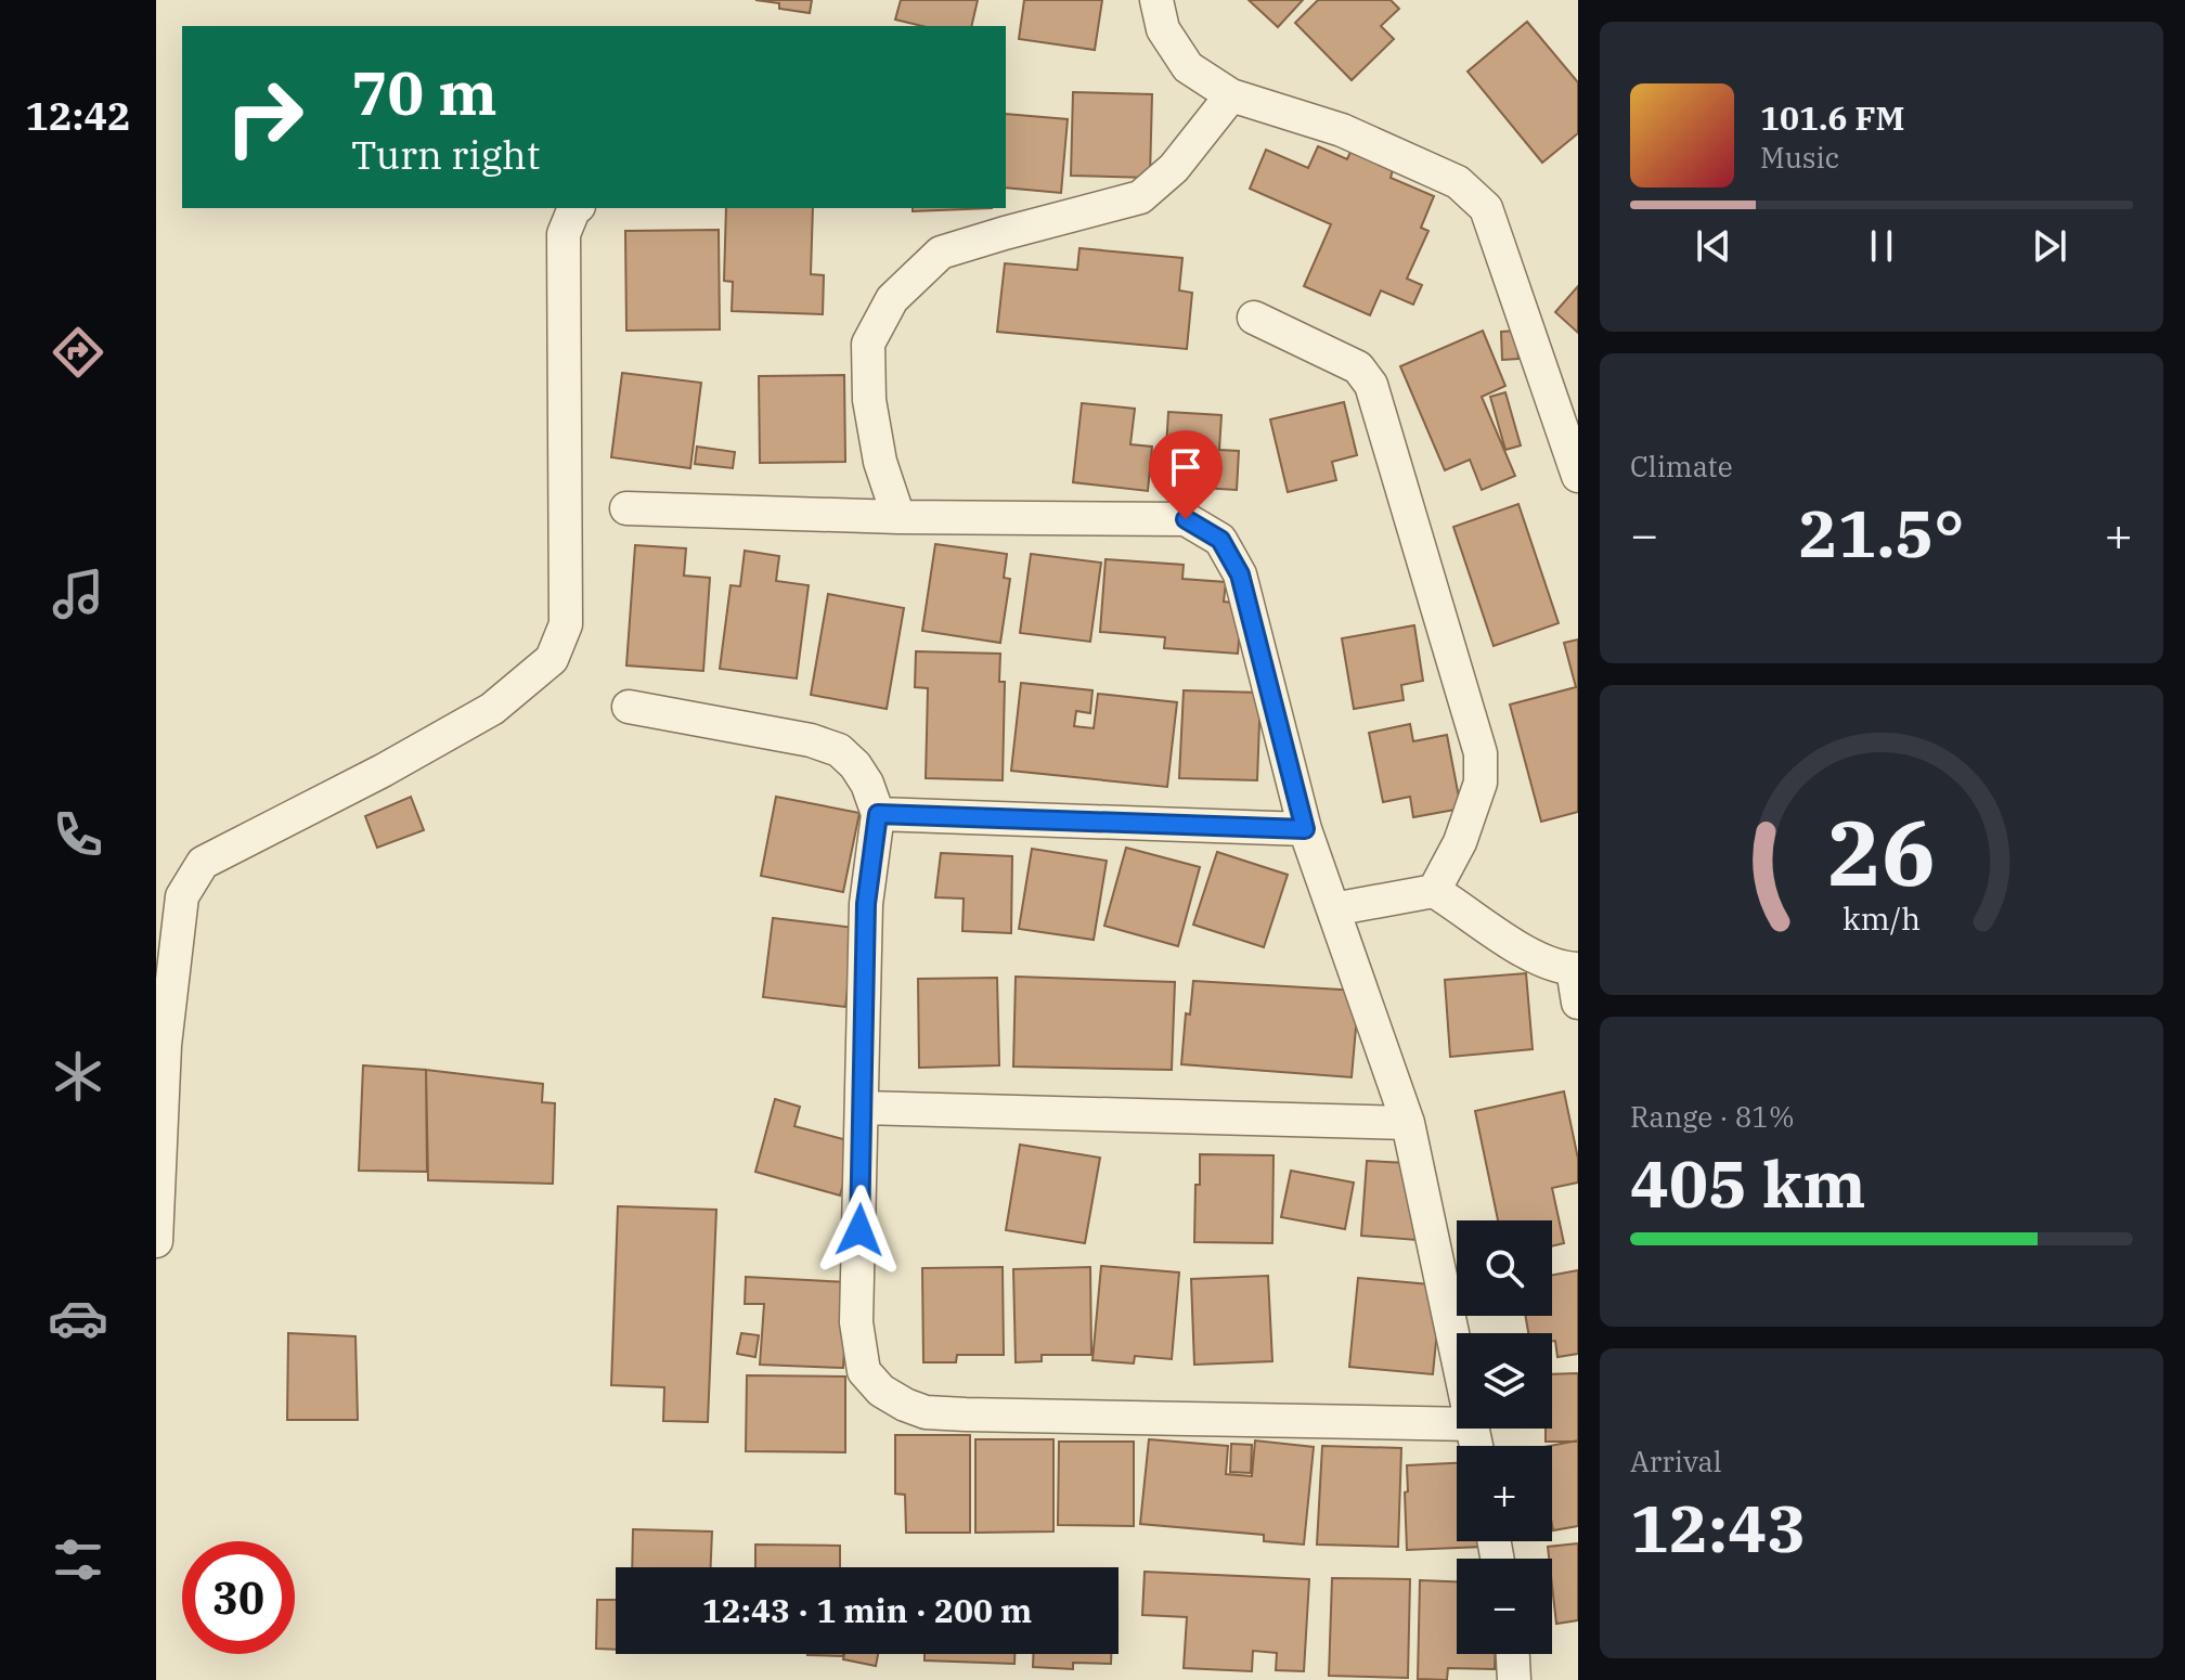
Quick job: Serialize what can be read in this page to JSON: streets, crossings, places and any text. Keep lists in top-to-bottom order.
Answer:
{
  "page": {
    "tabs": "12:42",
    "turn": ["70 m", "Turn right"],
    "song": ["101.6 FM", "Music"],
    "tile": [
      "Climate",
      ["Range · 81%", "405 km"],
      ["Arrival", "12:43"]
    ],
    "heat": ["−", "21.5°", "+"],
    "map_buttons": ["+", "−"],
    "limit": "30",
    "trip": "12:43 · 1 min · 200 m",
    "gauge": ["26", "km/h"]
  }
}
